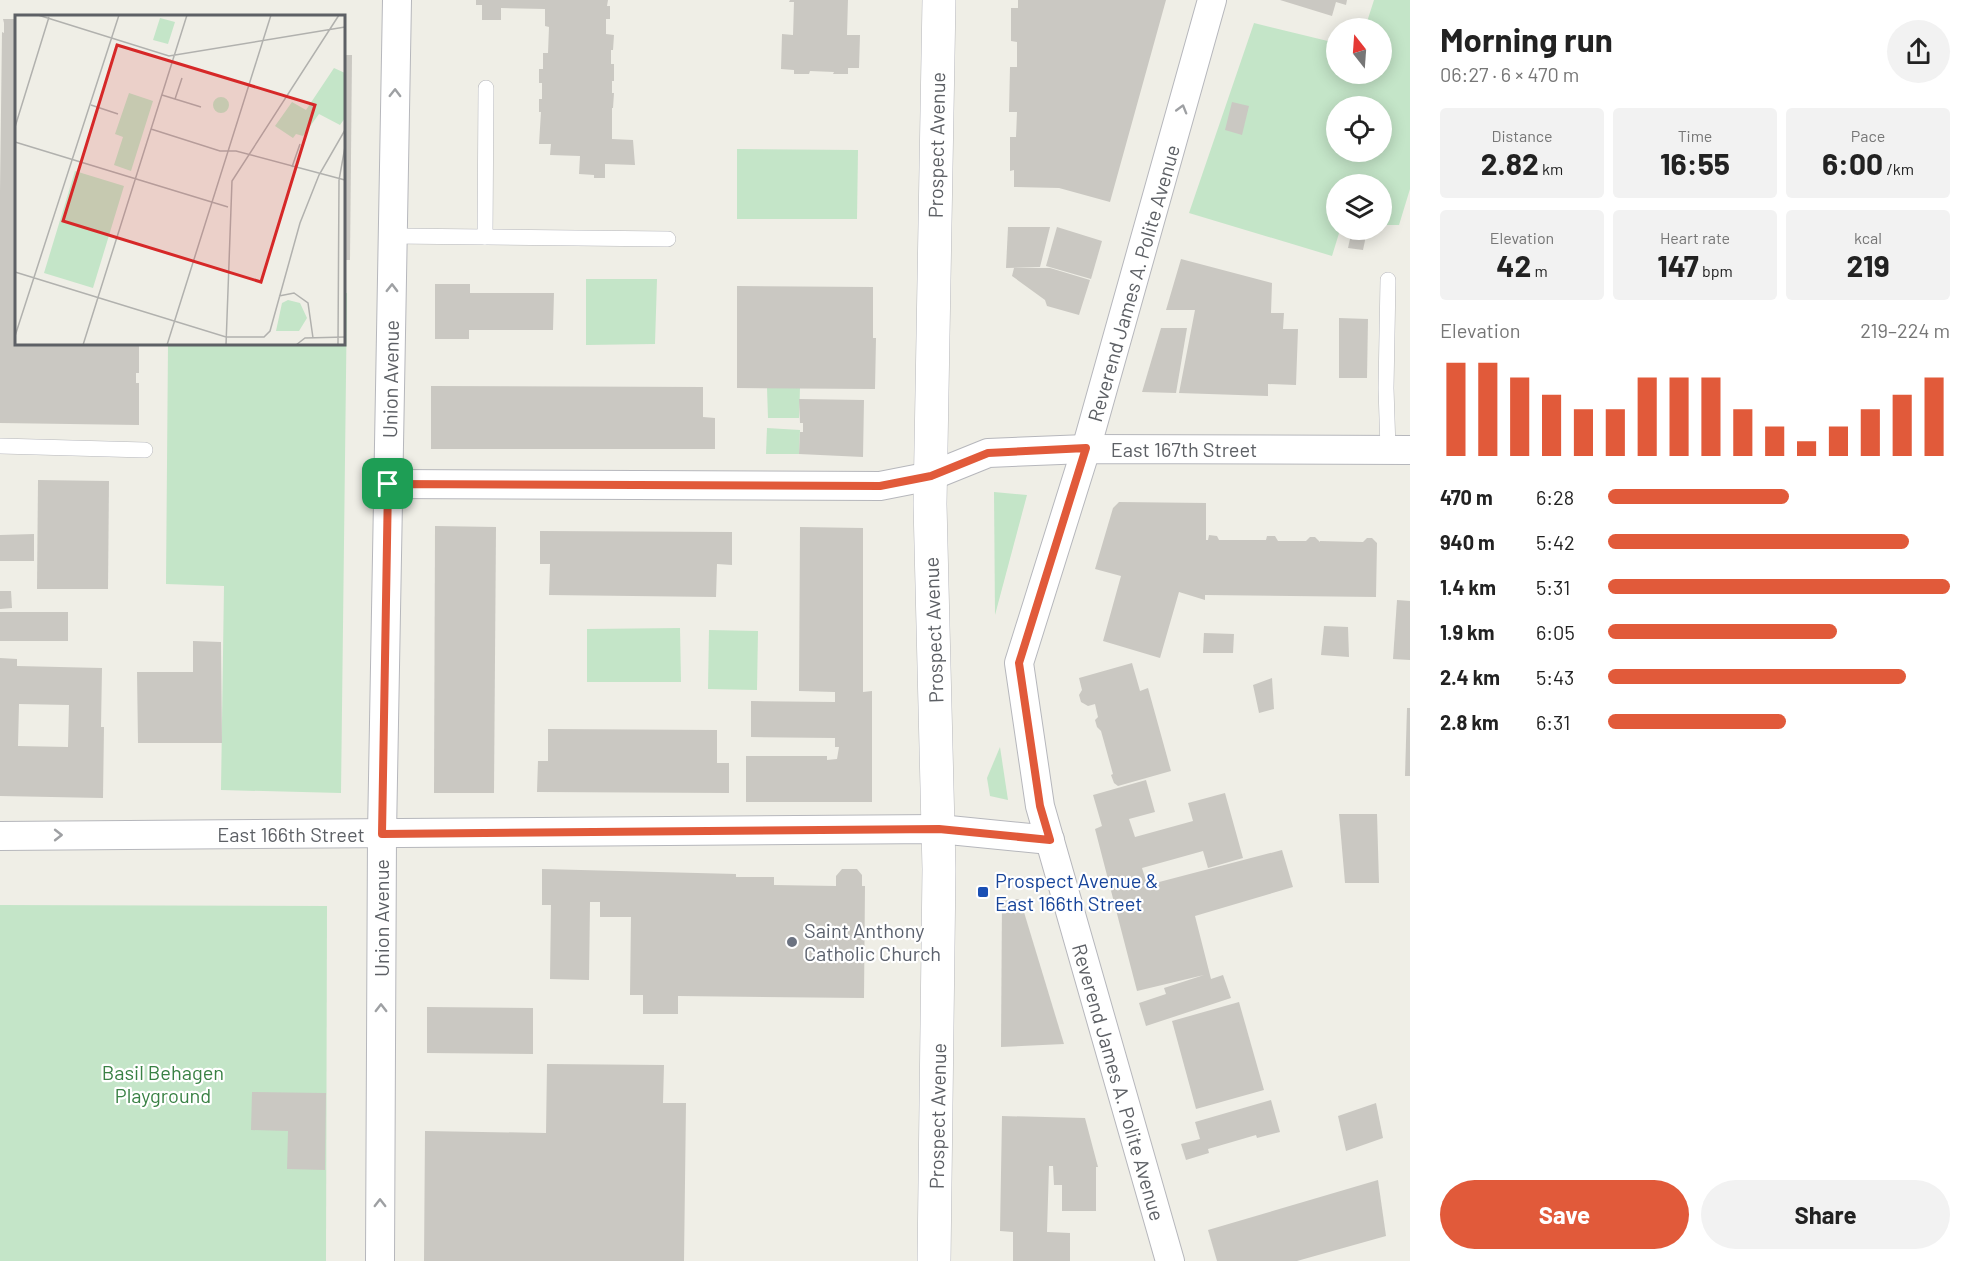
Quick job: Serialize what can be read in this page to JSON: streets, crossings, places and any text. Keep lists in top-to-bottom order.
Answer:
{
  "streets": {
    "street": [
      "Prospect Avenue",
      "Reverend James A. Polite Avenue",
      "Union Avenue",
      "East 167th Street",
      "East 166th Street"
    ]
  },
  "crossings": [
    ["Prospect Avenue", "East 167th Street"],
    ["Prospect Avenue", "East 166th Street"],
    ["Reverend James A. Polite Avenue", "East 167th Street"],
    ["Reverend James A. Polite Avenue", "East 166th Street"],
    ["Union Avenue", "East 167th Street"],
    ["Union Avenue", "East 166th Street"]
  ],
  "one_way": ["Reverend James A. Polite Avenue", "Union Avenue", "East 166th Street"],
  "parks": ["Basil Behagen Playground"],
  "places": {
    "transit": ["Prospect Avenue & East 166th Street"],
    "other": ["Saint Anthony Catholic Church"]
  },
  "north": "top",
  "page": {
    "heading": ["Morning run", "06:27 · 6 × 470 m"],
    "stats": [
      ["Distance", "2.82 km"],
      ["Time", "16:55"],
      ["Pace", "6:00 /km"],
      ["Elevation", "42 m"],
      ["Heart rate", "147 bpm"],
      ["kcal", "219"]
    ],
    "chart": ["Elevation", "219–224 m"],
    "list": [
      {
        "name": "470 m",
        "note": "6:28"
      },
      {
        "name": "940 m",
        "note": "5:42"
      },
      {
        "name": "1.4 km",
        "note": "5:31"
      },
      {
        "name": "1.9 km",
        "note": "6:05"
      },
      {
        "name": "2.4 km",
        "note": "5:43"
      },
      {
        "name": "2.8 km",
        "note": "6:31"
      }
    ],
    "buttons": ["Save", "Share"]
  }
}
